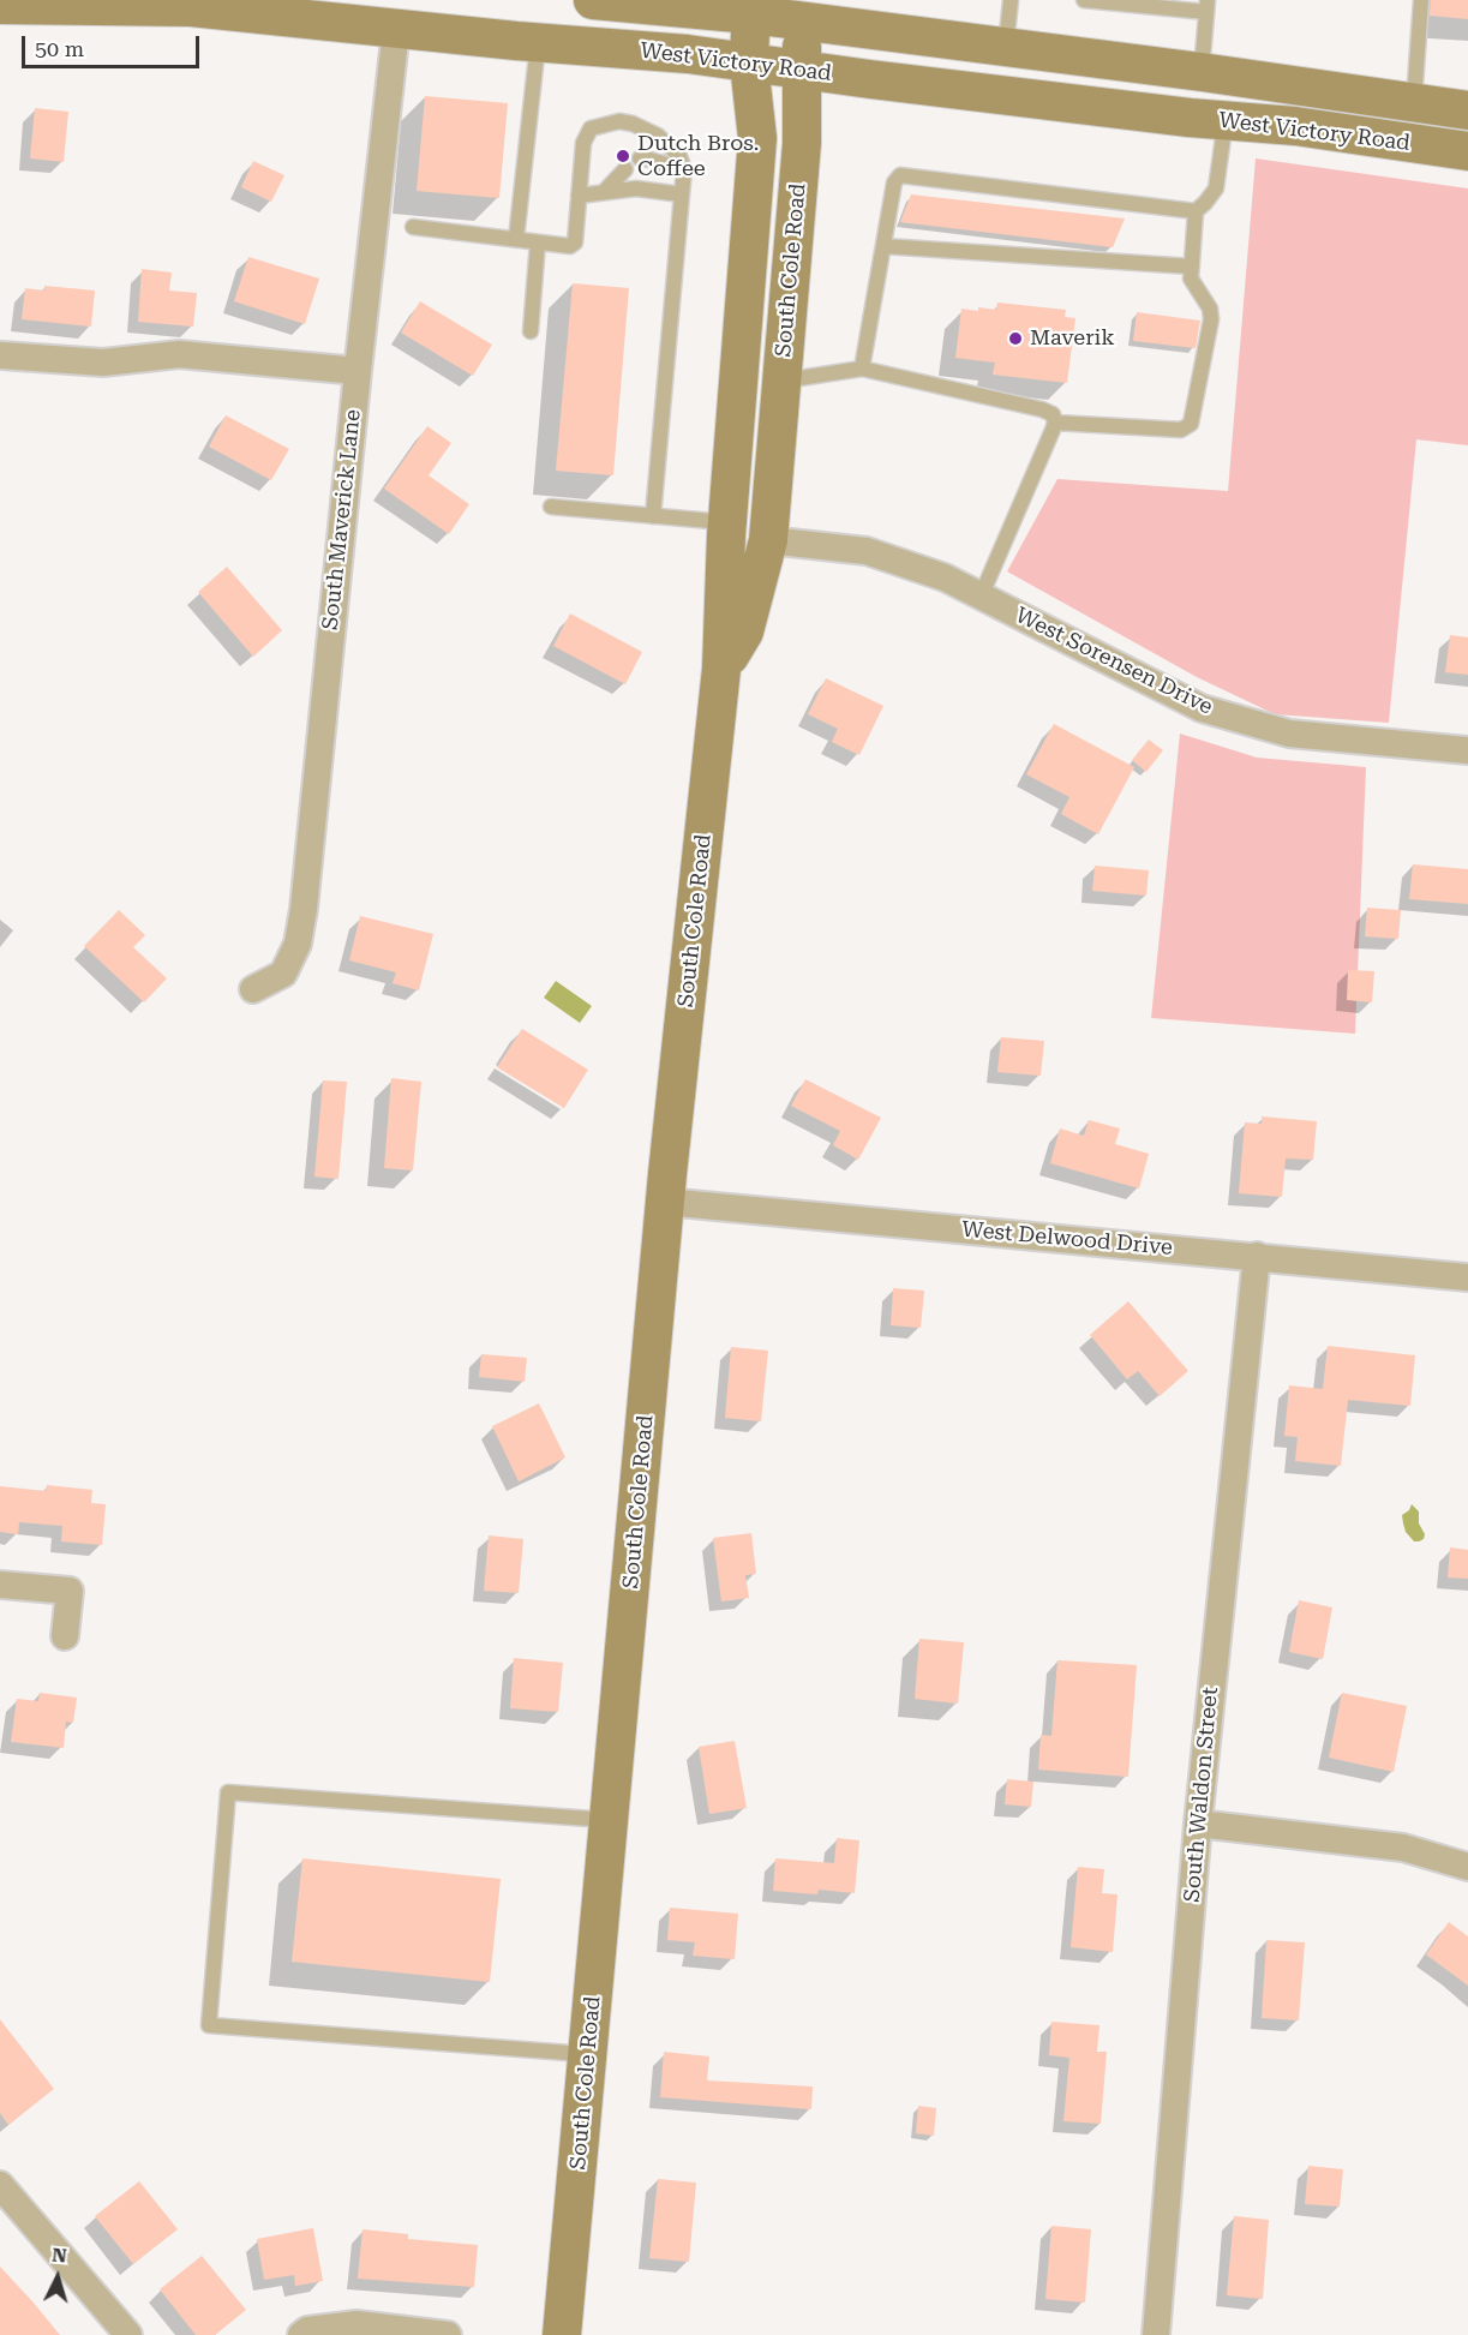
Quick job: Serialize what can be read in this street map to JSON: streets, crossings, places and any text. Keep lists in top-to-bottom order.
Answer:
{
  "streets": {
    "main road": ["West Victory Road", "South Cole Road"],
    "street": [
      "South Maverick Lane",
      "West Sorensen Drive",
      "West Delwood Drive",
      "South Waldon Street"
    ]
  },
  "crossings": [
    ["West Victory Road", "South Cole Road"],
    ["West Victory Road", "South Maverick Lane"],
    ["South Cole Road", "West Sorensen Drive"],
    ["South Cole Road", "West Delwood Drive"],
    ["West Delwood Drive", "South Waldon Street"]
  ],
  "places": ["Dutch Bros. Coffee", "Maverik"],
  "scale_bar": "50 m",
  "north": "top"
}
